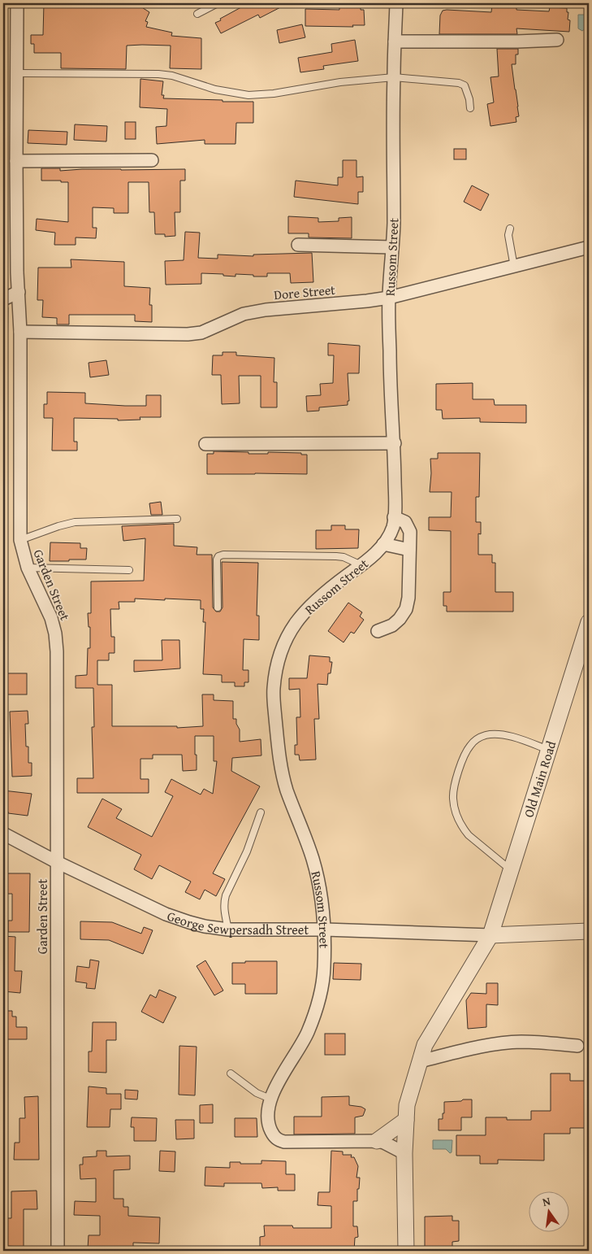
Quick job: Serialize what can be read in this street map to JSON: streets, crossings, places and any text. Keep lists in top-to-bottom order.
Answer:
{
  "streets": {
    "street": [
      "Russom Street",
      "Dore Street",
      "Garden Street",
      "Old Main Road",
      "George Sewpersadh Street"
    ]
  },
  "crossings": [
    ["Russom Street", "Dore Street"],
    ["Russom Street", "George Sewpersadh Street"],
    ["Dore Street", "Garden Street"],
    ["Garden Street", "George Sewpersadh Street"],
    ["Old Main Road", "George Sewpersadh Street"]
  ],
  "north": "top"
}
